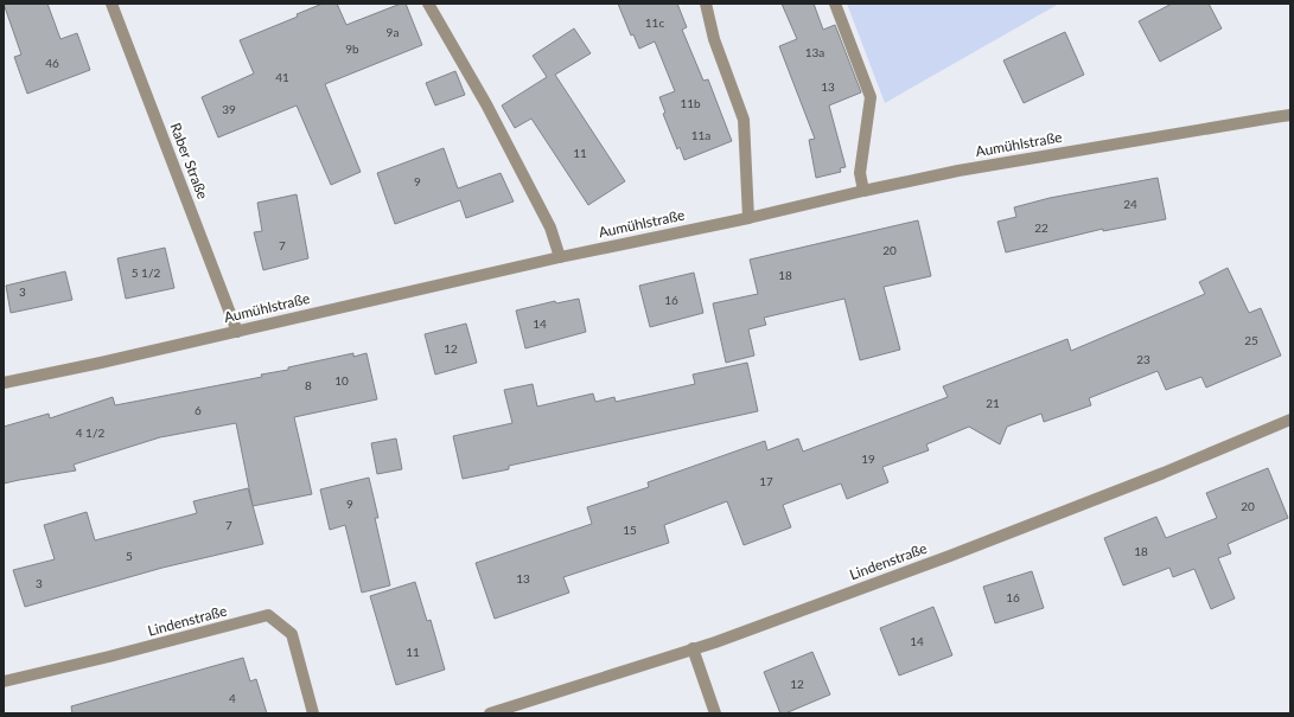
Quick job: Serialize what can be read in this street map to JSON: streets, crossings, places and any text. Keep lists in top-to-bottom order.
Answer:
{
  "streets": {
    "street": ["Aumühlstraße", "Raber Straße", "Lindenstraße"]
  },
  "crossings": [
    ["Aumühlstraße", "Raber Straße"]
  ],
  "house_numbers": [
    "11c",
    "9a",
    "9b",
    "13a",
    "46",
    "41",
    "13",
    "11b",
    "39",
    "11a",
    "11",
    "9",
    "24",
    "22",
    "7",
    "20",
    "5 1/2",
    "18",
    "3",
    "16",
    "14",
    "25",
    "12",
    "23",
    "10",
    "8",
    "21",
    "6",
    "4 1/2",
    "19",
    "17",
    "9",
    "20",
    "7",
    "15",
    "18",
    "5",
    "13",
    "3",
    "16",
    "14",
    "11",
    "12",
    "4"
  ]
}
